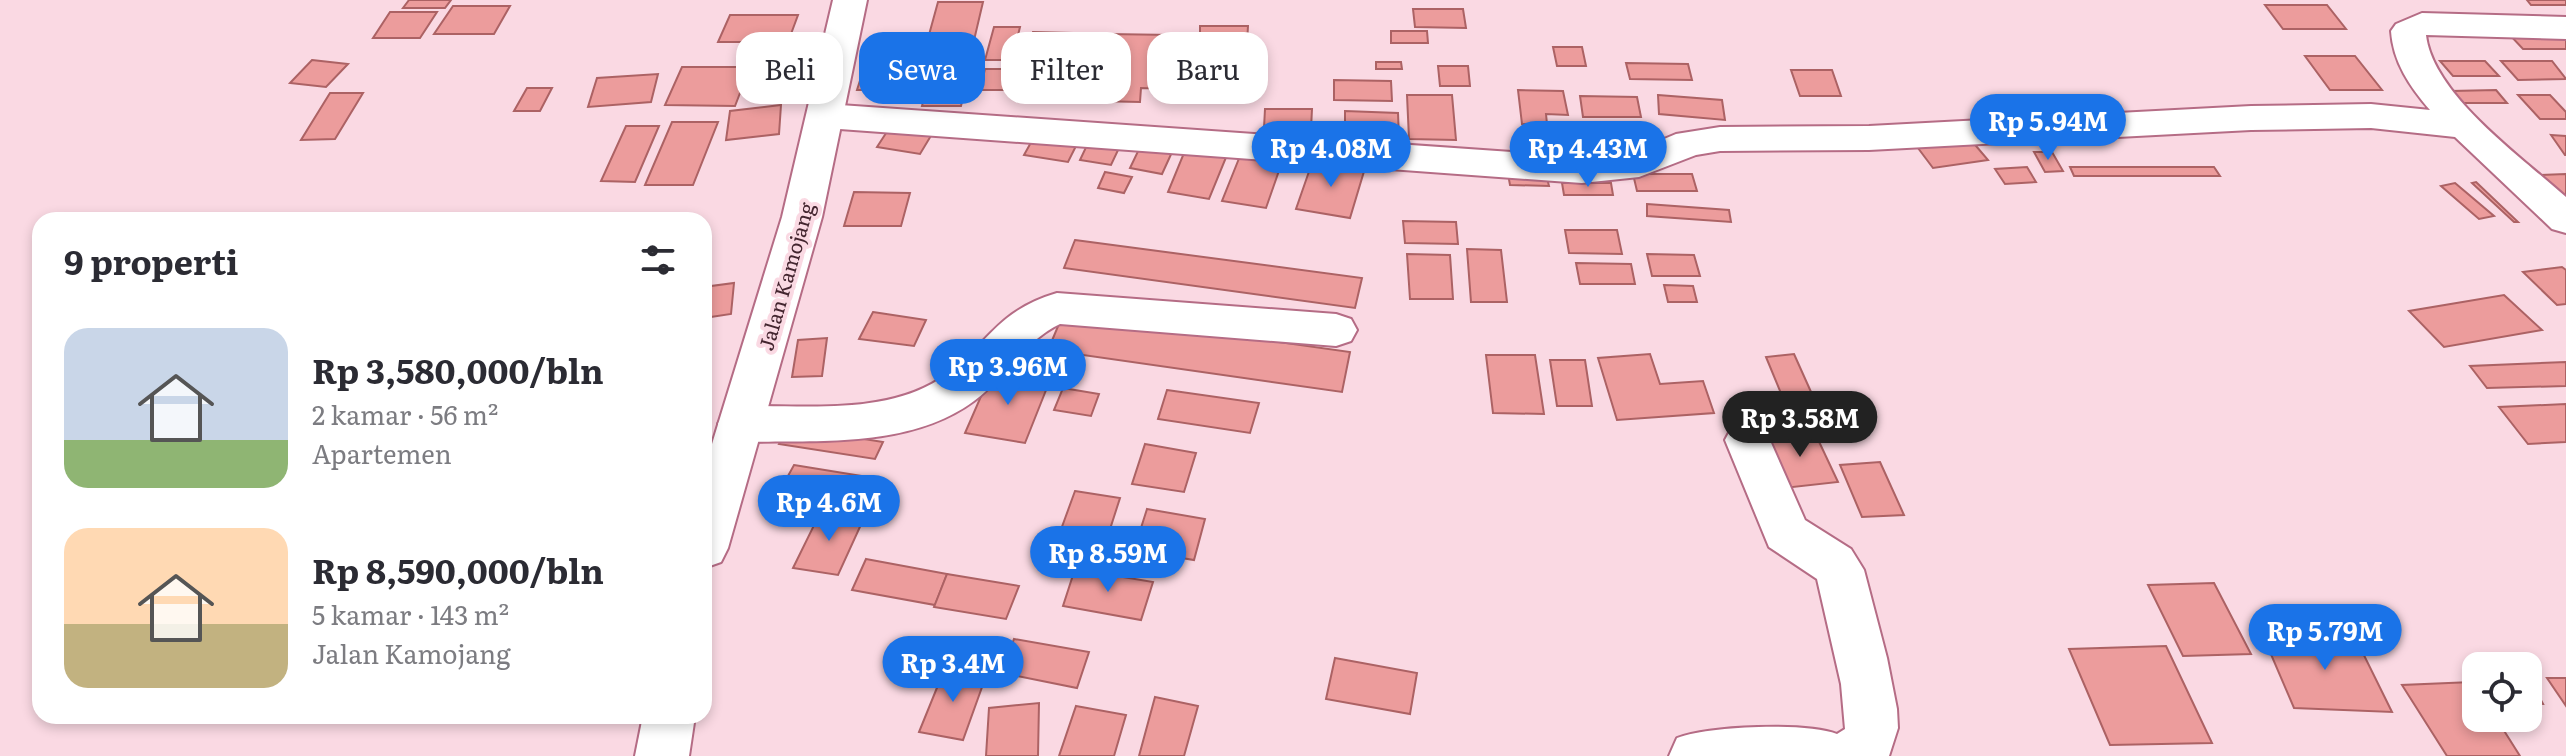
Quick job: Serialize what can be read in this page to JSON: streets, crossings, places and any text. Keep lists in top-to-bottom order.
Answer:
{
  "streets": {
    "street": ["Jalan Kamojang"]
  },
  "page": {
    "chip": [
      "Beli",
      "Sewa",
      "Filter",
      "Baru"
    ],
    "price": [
      "Rp 5.94M",
      "Rp 4.08M",
      "Rp 4.43M",
      "Rp 3.96M",
      "Rp 3.58M",
      "Rp 4.6M",
      "Rp 8.59M",
      "Rp 5.79M",
      "Rp 3.4M"
    ],
    "heading": "9 properti",
    "list": [
      {
        "name": "Rp 3,580,000/bln",
        "note": "2 kamar · 56 m² · Apartemen"
      },
      {
        "name": "Rp 8,590,000/bln",
        "note": "5 kamar · 143 m² · Jalan Kamojang"
      }
    ]
  }
}
